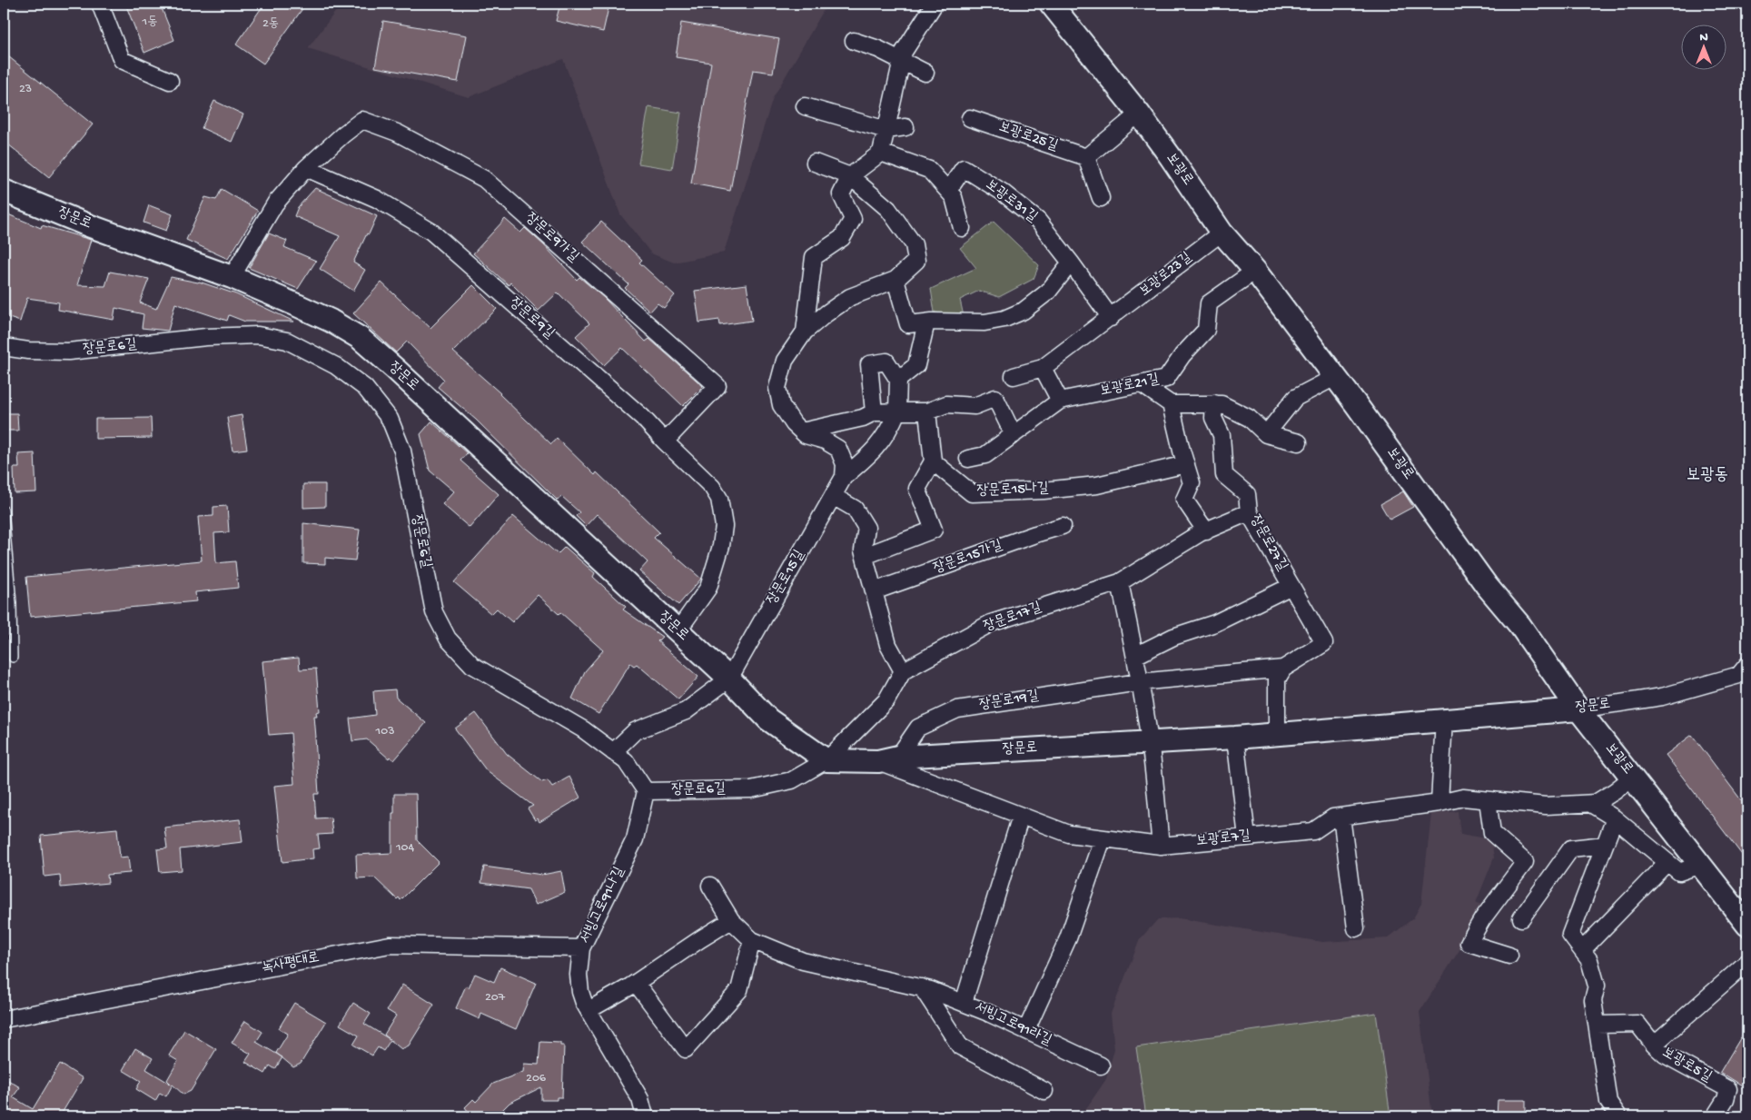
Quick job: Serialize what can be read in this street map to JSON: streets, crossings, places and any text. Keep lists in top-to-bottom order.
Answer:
{
  "streets": {
    "street": [
      "보광로25길",
      "보광로",
      "보광로31길",
      "장문로",
      "장문로9가길",
      "보광로23길",
      "장문로9길",
      "장문로6길",
      "보광로21길",
      "장문로15나길",
      "장문로27길",
      "장문로15가길",
      "장문로15길",
      "장문로17길",
      "장문로19길",
      "보광로7길",
      "서빙고로91나길",
      "녹사평대로",
      "서빙고로91라길",
      "보광로5길"
    ]
  },
  "crossings": [
    ["보광로", "장문로"],
    ["보광로", "보광로23길"],
    ["보광로", "보광로21길"],
    ["보광로", "보광로7길"],
    ["장문로", "장문로9길"],
    ["장문로", "장문로6길"],
    ["장문로", "장문로15길"],
    ["장문로", "장문로19길"],
    ["장문로", "보광로7길"],
    ["장문로9가길", "장문로9길"],
    ["장문로6길", "서빙고로91나길"],
    ["장문로27길", "장문로17길"],
    ["장문로27길", "장문로19길"],
    ["장문로19길", "보광로7길"],
    ["서빙고로91나길", "녹사평대로"]
  ],
  "districts": ["보광동"],
  "house_numbers": [
    "1동",
    "2동",
    "23",
    "103",
    "104",
    "207",
    "206"
  ],
  "north": "top"
}
